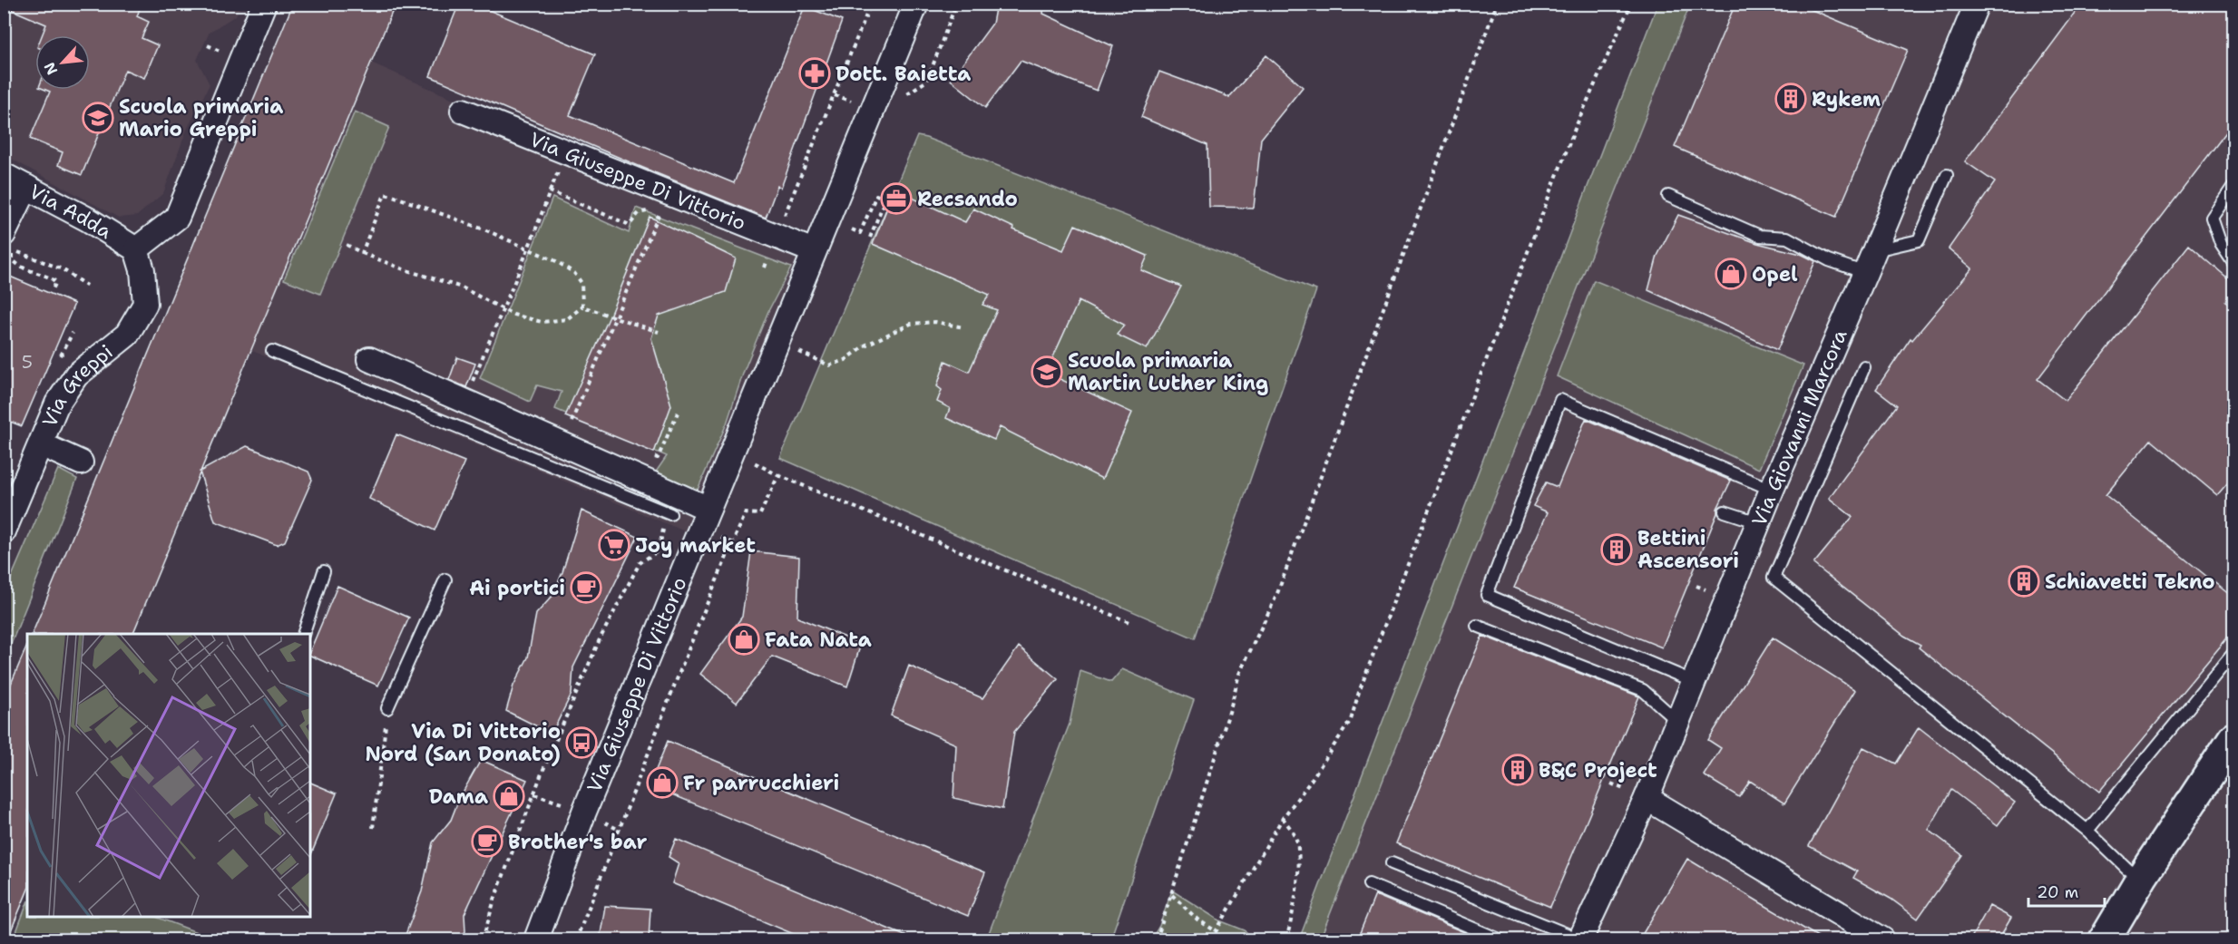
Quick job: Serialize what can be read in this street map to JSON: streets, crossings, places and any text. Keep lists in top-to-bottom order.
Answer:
{
  "streets": {
    "street": [
      "Via Giuseppe Di Vittorio",
      "Via Adda",
      "Via Greppi",
      "Via Giovanni Marcora"
    ]
  },
  "crossings": [
    ["Via Adda", "Via Greppi"]
  ],
  "places": {
    "pharmacy": ["Dott. Baietta"],
    "building": [
      "Rykem",
      "Bettini Ascensori",
      "Schiavetti Tekno",
      "B&C Project"
    ],
    "school or university": ["Scuola primaria Mario Greppi", "Scuola primaria Martin Luther King"],
    "office": ["Recsando"],
    "shop": [
      "Opel",
      "Fata Nata",
      "Fr parrucchieri",
      "Dama"
    ],
    "supermarket": ["Joy market"],
    "cafe": ["Ai portici", "Brother's bar"],
    "bus stop": ["Via Di Vittorio Nord (San Donato)"]
  },
  "house_numbers": ["5"],
  "scale_bar": "20 m",
  "north": "bottom left"
}
